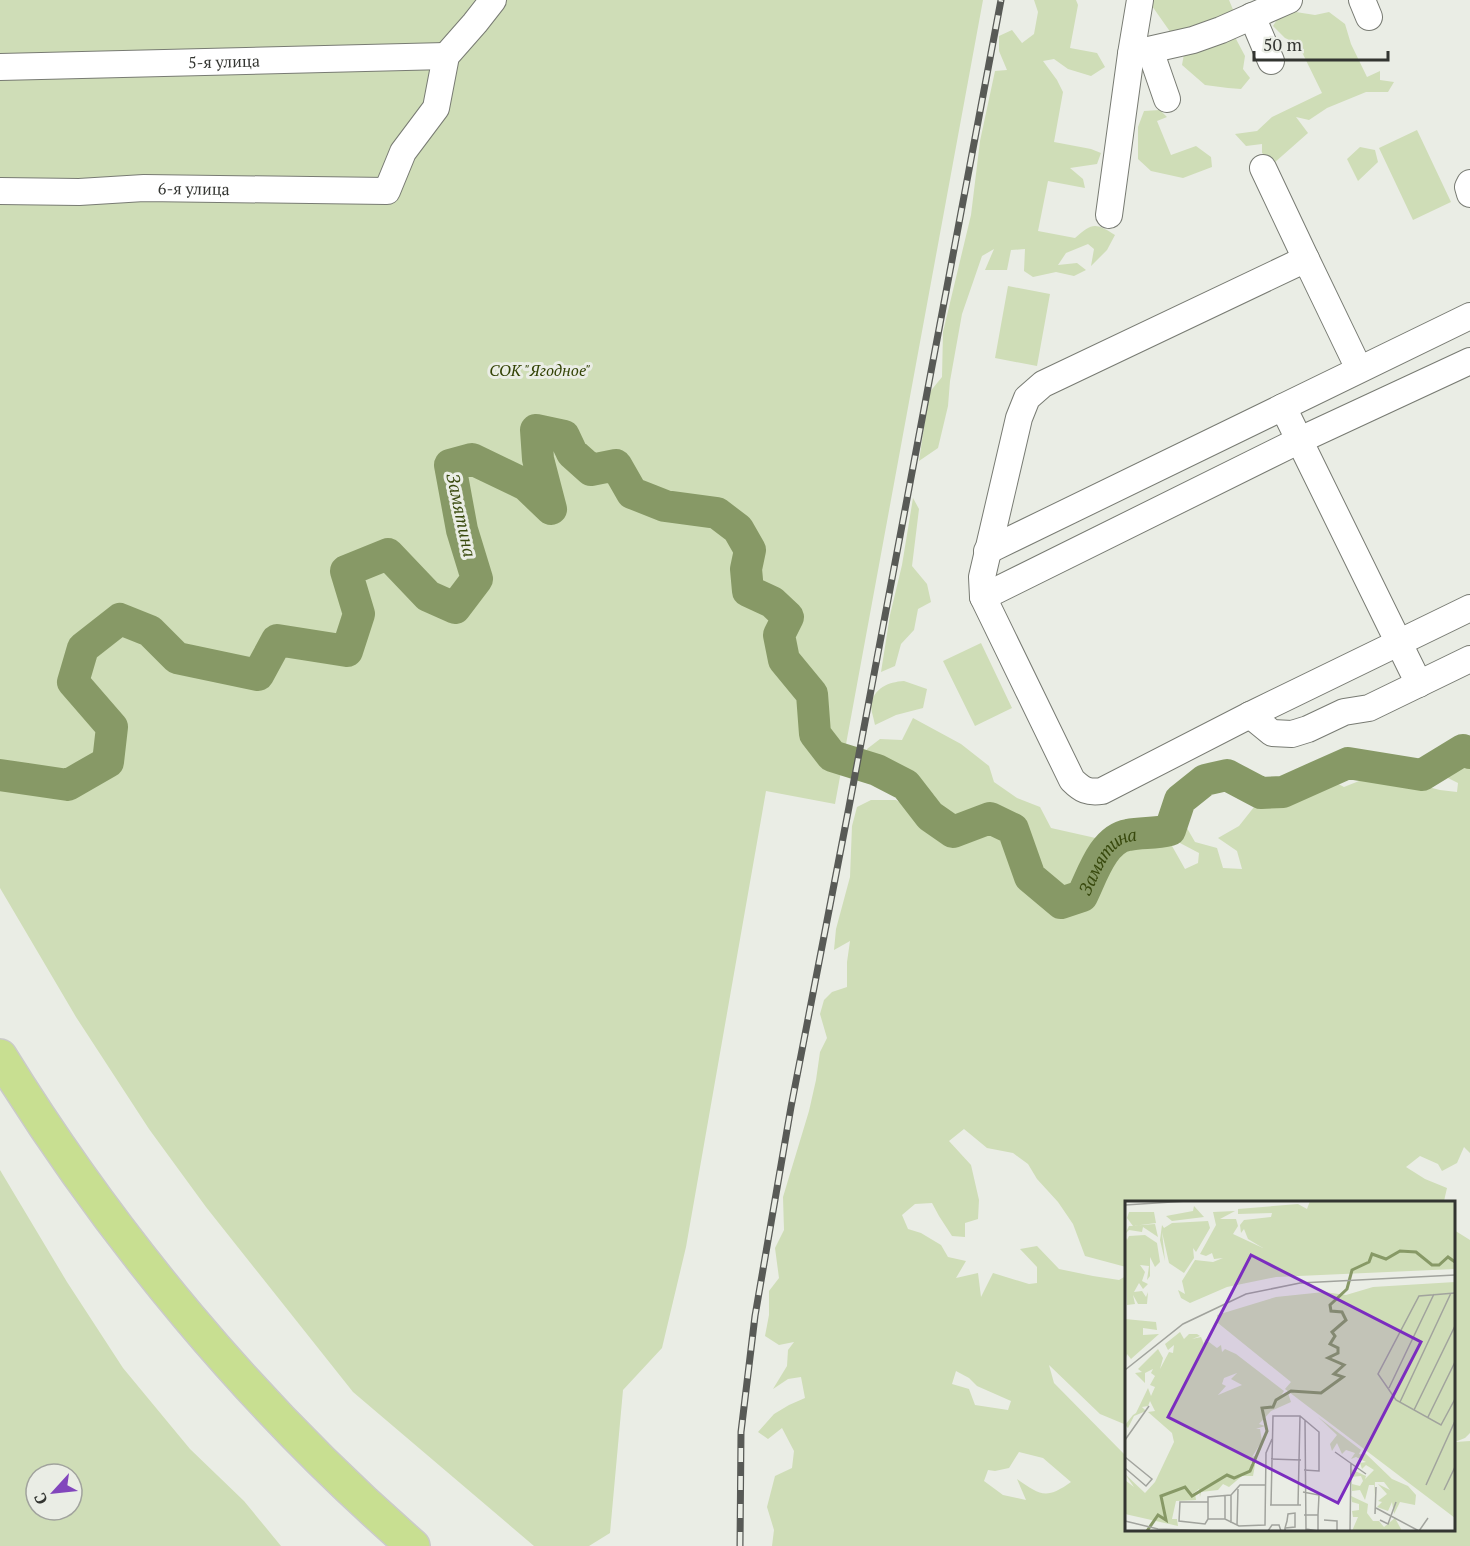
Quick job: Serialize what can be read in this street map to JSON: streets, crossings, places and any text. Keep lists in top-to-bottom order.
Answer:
{
  "streets": {
    "street": ["5-я улица", "6-я улица"]
  },
  "crossings": [
    ["5-я улица", "6-я улица"]
  ],
  "water": ["Замятина"],
  "parks": ["СОК \"Ягодное\""],
  "scale_bar": "50 m",
  "north": "bottom left"
}
